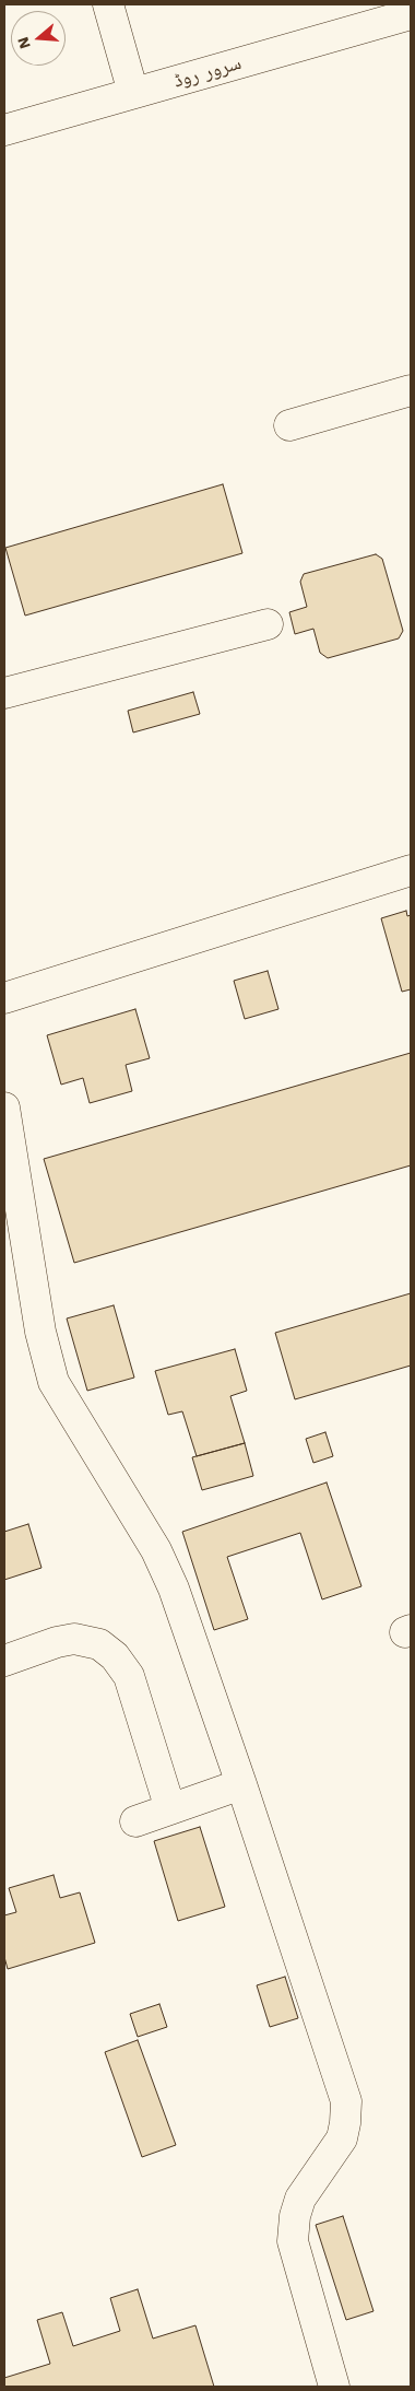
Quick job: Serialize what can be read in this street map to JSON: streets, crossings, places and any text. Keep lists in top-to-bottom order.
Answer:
{
  "streets": {
    "street": ["سرور روڈ"]
  },
  "north": "left"
}
